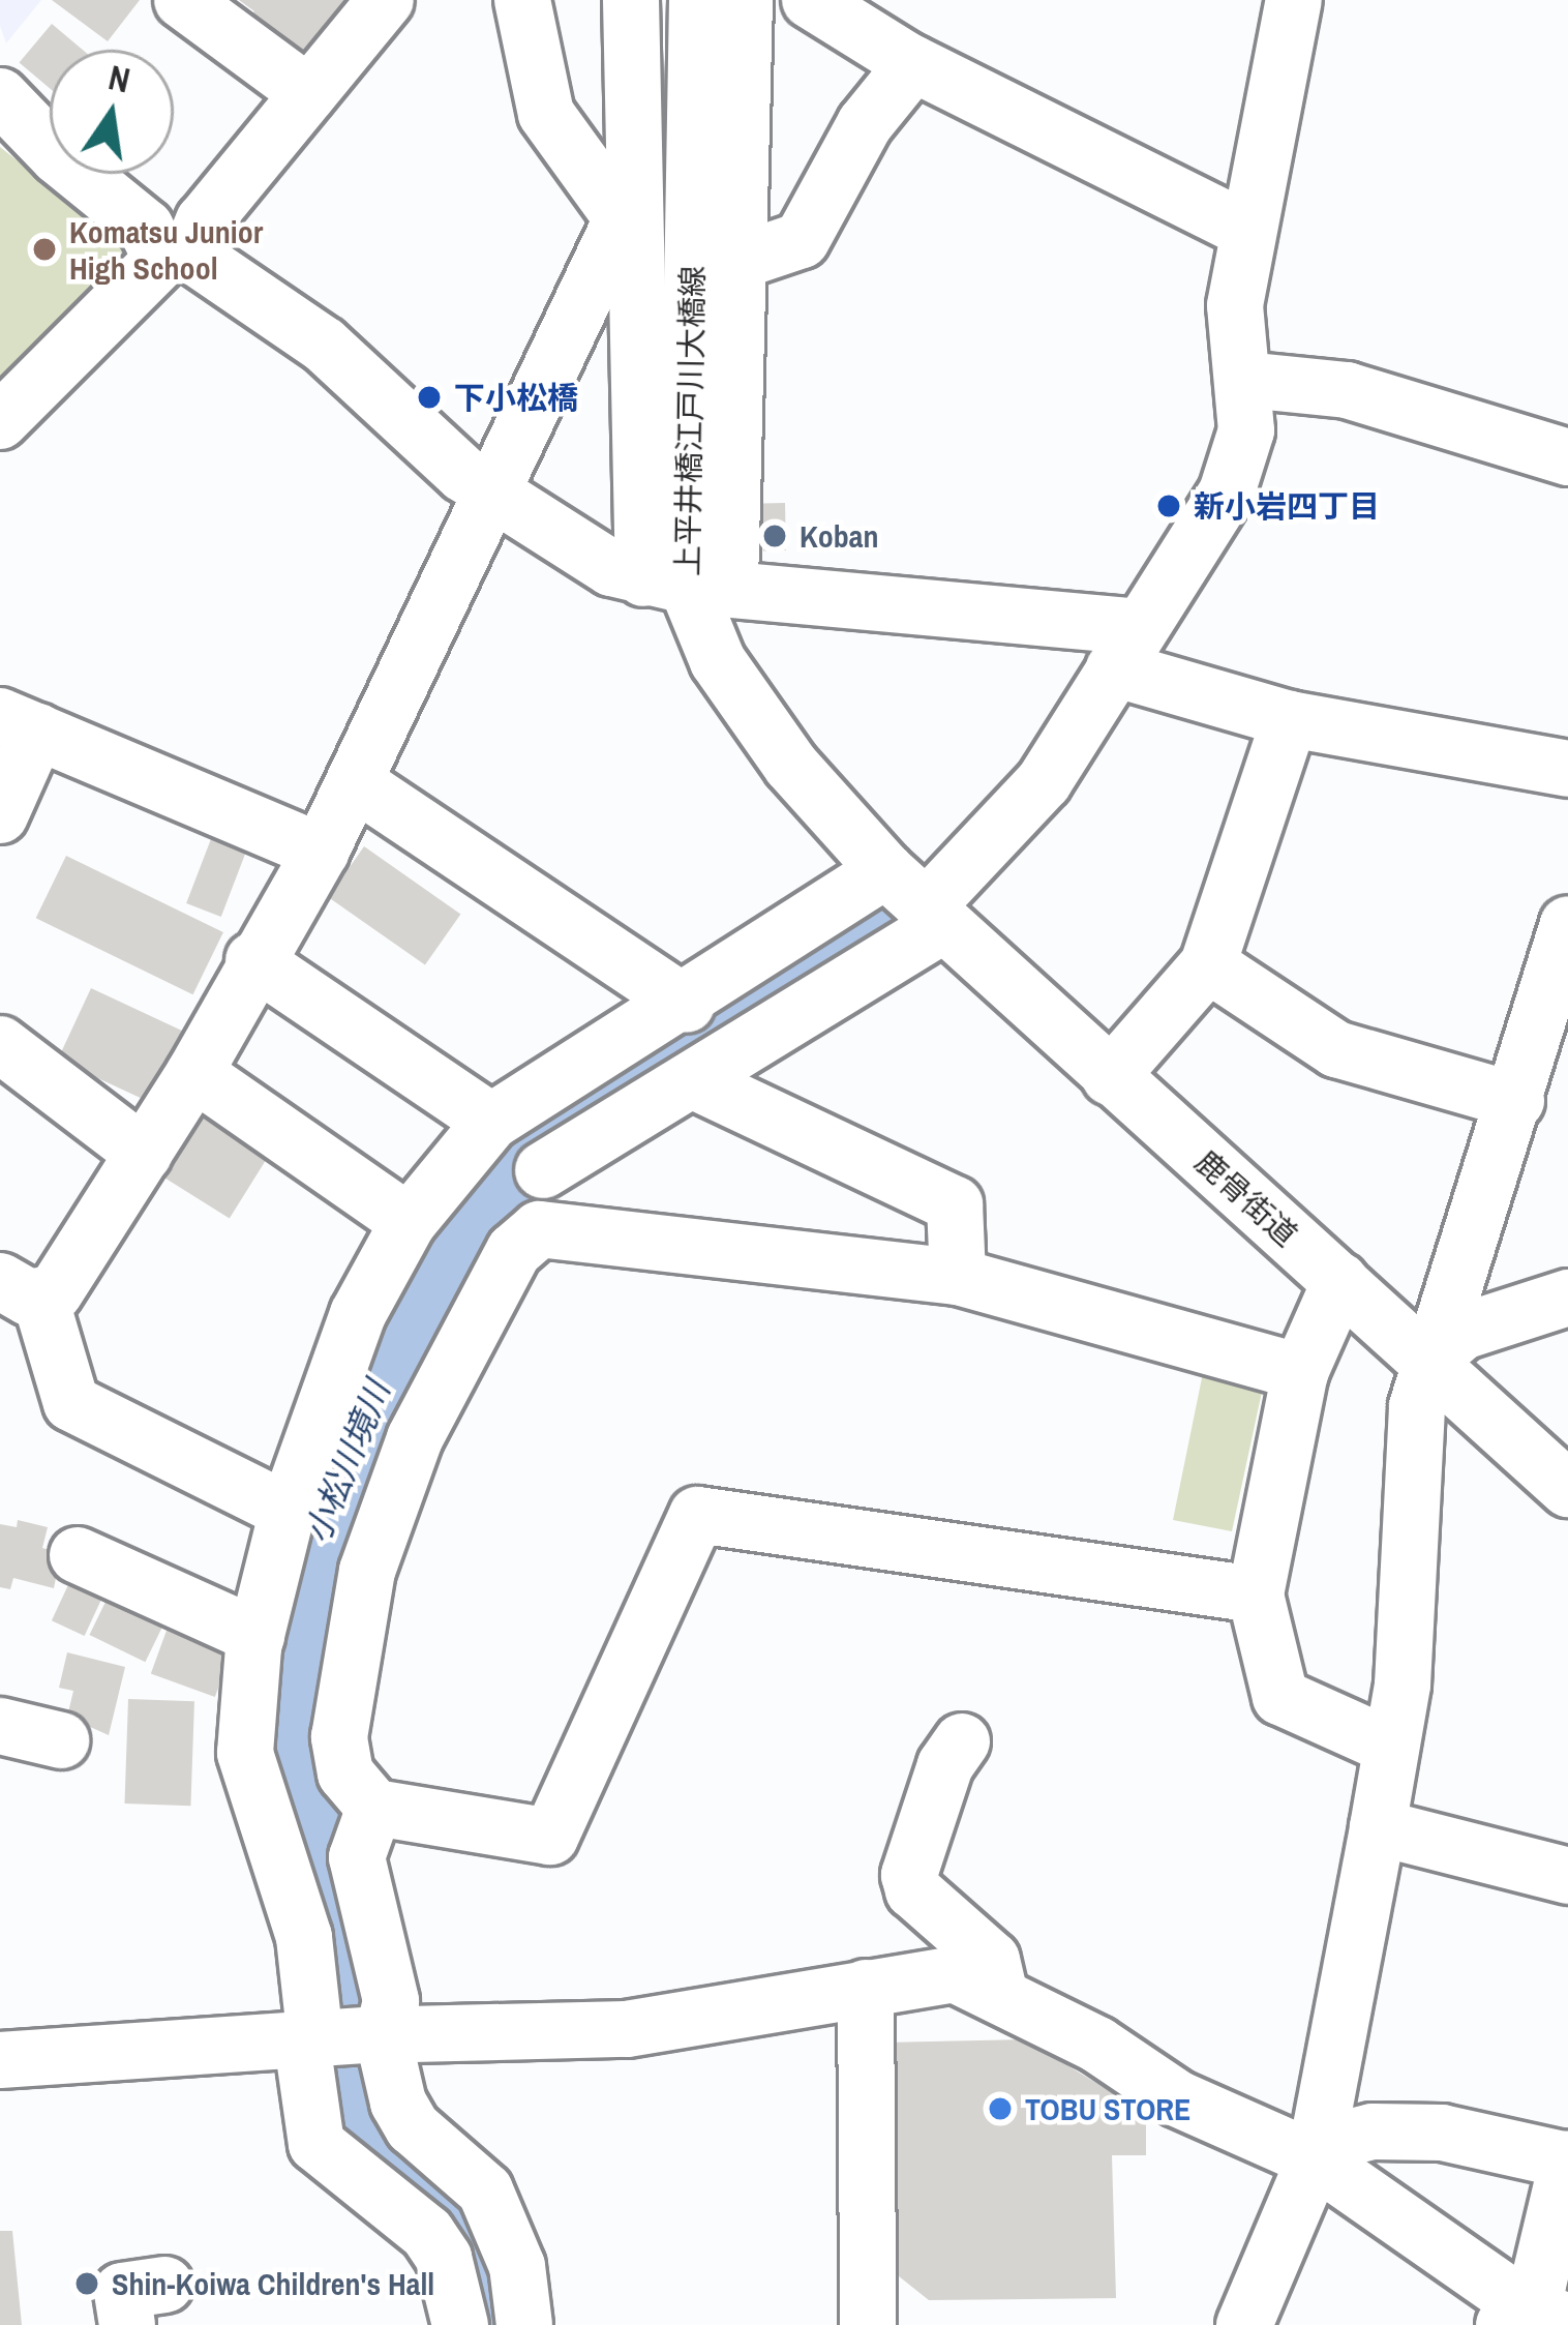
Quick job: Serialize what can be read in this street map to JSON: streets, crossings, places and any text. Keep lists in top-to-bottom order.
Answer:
{
  "streets": {
    "street": ["上平井橋江戸川大橋線", "鹿骨街道"]
  },
  "crossings": [
    ["上平井橋江戸川大橋線", "鹿骨街道"]
  ],
  "water": ["小松川境川"],
  "places": [
    "Komatsu Junior High School",
    "下小松橋",
    "新小岩四丁目",
    "Koban",
    "TOBU STORE",
    "Shin-Koiwa Children's Hall"
  ],
  "north": "top"
}
